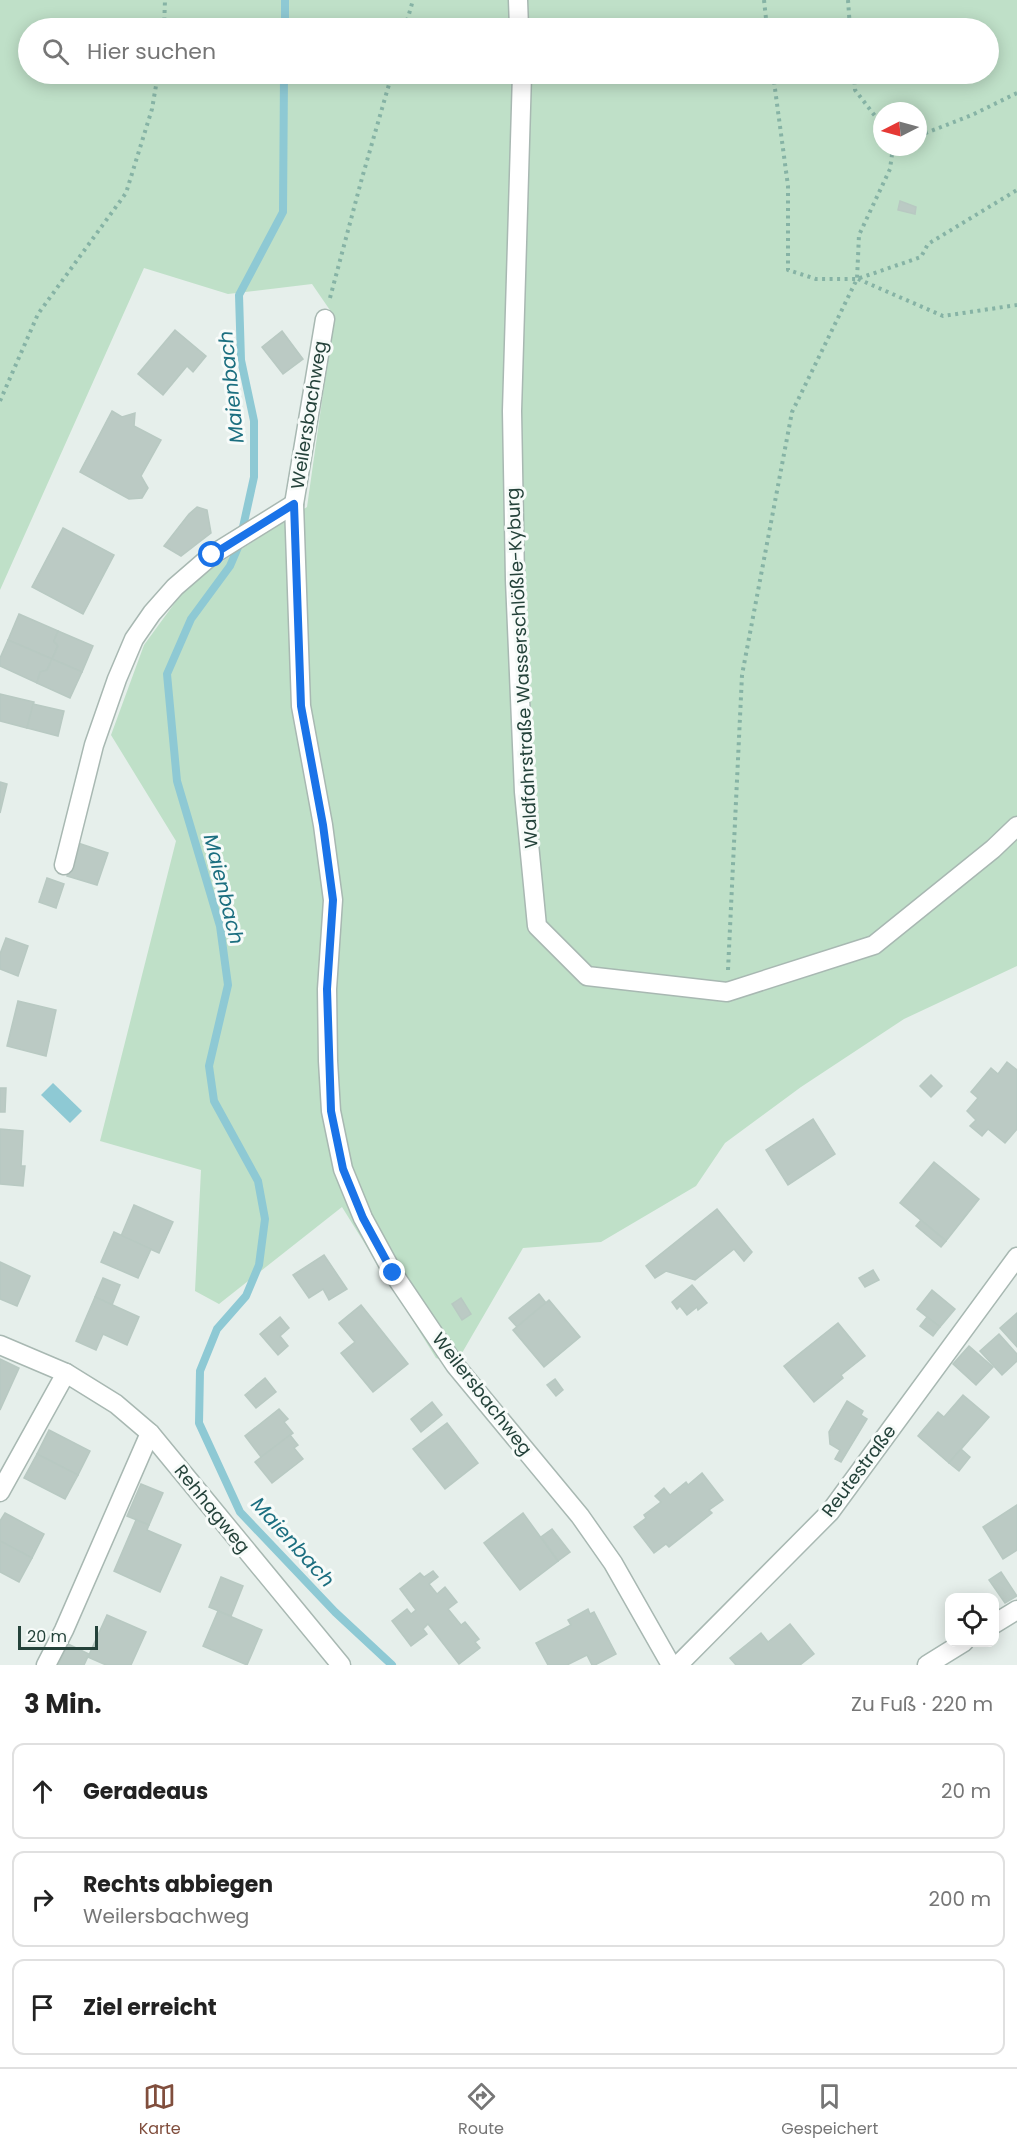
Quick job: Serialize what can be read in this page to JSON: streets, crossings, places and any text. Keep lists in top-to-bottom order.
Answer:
{
  "streets": {
    "street": [
      "Weilersbachweg",
      "Waldfahrstraße Wasserschlößle-Kyburg",
      "Reutestraße",
      "Rehhagweg"
    ]
  },
  "water": ["Maienbach"],
  "scale_bar": "20 m",
  "north": "left",
  "page": {
    "search": "Hier suchen",
    "scale": "20 m",
    "heading": ["3 Min.", "Zu Fuß · 220 m"],
    "list": [
      ["Geradeaus", "20 m"],
      ["Rechts abbiegen", "Weilersbachweg", "200 m"],
      "Ziel erreicht"
    ],
    "nav": ["Karte", "Route", "Gespeichert"]
  }
}
